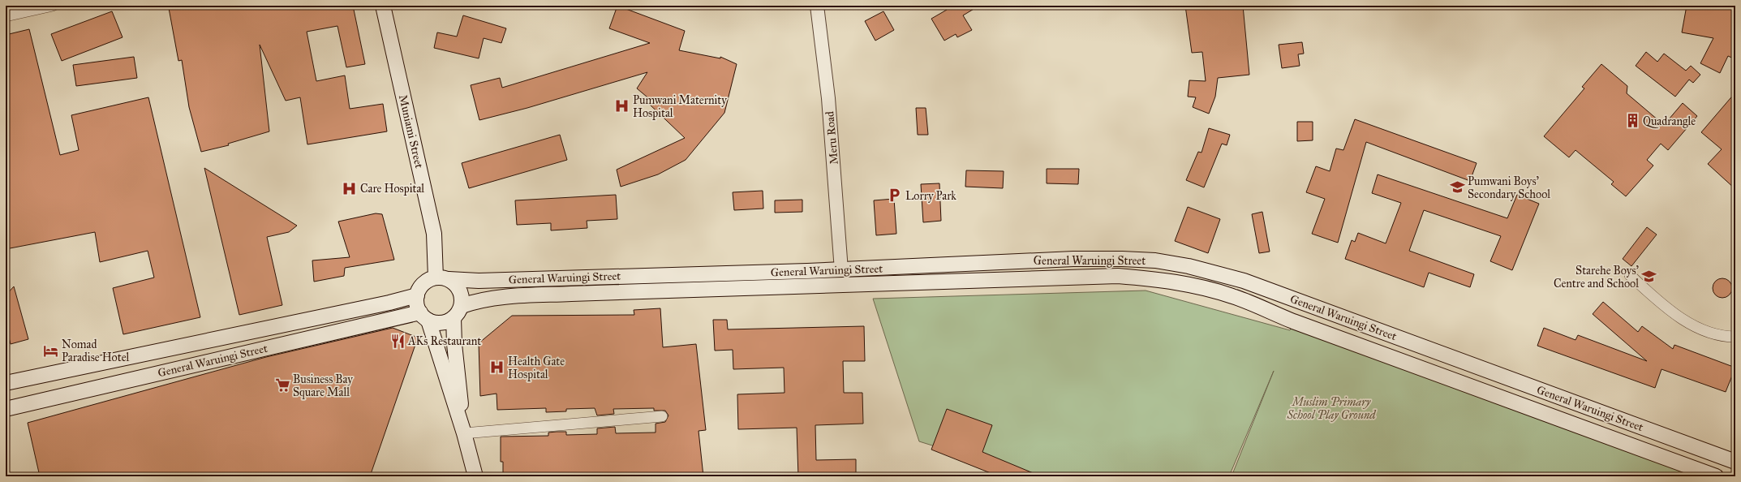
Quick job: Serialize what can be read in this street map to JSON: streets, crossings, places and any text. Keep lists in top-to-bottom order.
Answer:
{
  "streets": {
    "main road": ["Muniami Street", "General Waruingi Street"],
    "street": ["Meru Road"]
  },
  "crossings": [
    ["Muniami Street", "General Waruingi Street"],
    ["Meru Road", "General Waruingi Street"]
  ],
  "parks": ["Muslim Primary School Play Ground"],
  "places": {
    "hospital": ["Pumwani Maternity Hospital", "Care Hospital", "Health Gate Hospital"],
    "building": ["Quadrangle"],
    "school or university": ["Pumwani Boys' Secondary School", "Starehe Boys' Centre and School"],
    "parking": ["Lorry Park"],
    "restaurant": ["AKs Restaurant"],
    "hotel": ["Nomad Paradise Hotel"],
    "supermarket": ["Business Bay Square Mall"]
  }
}
